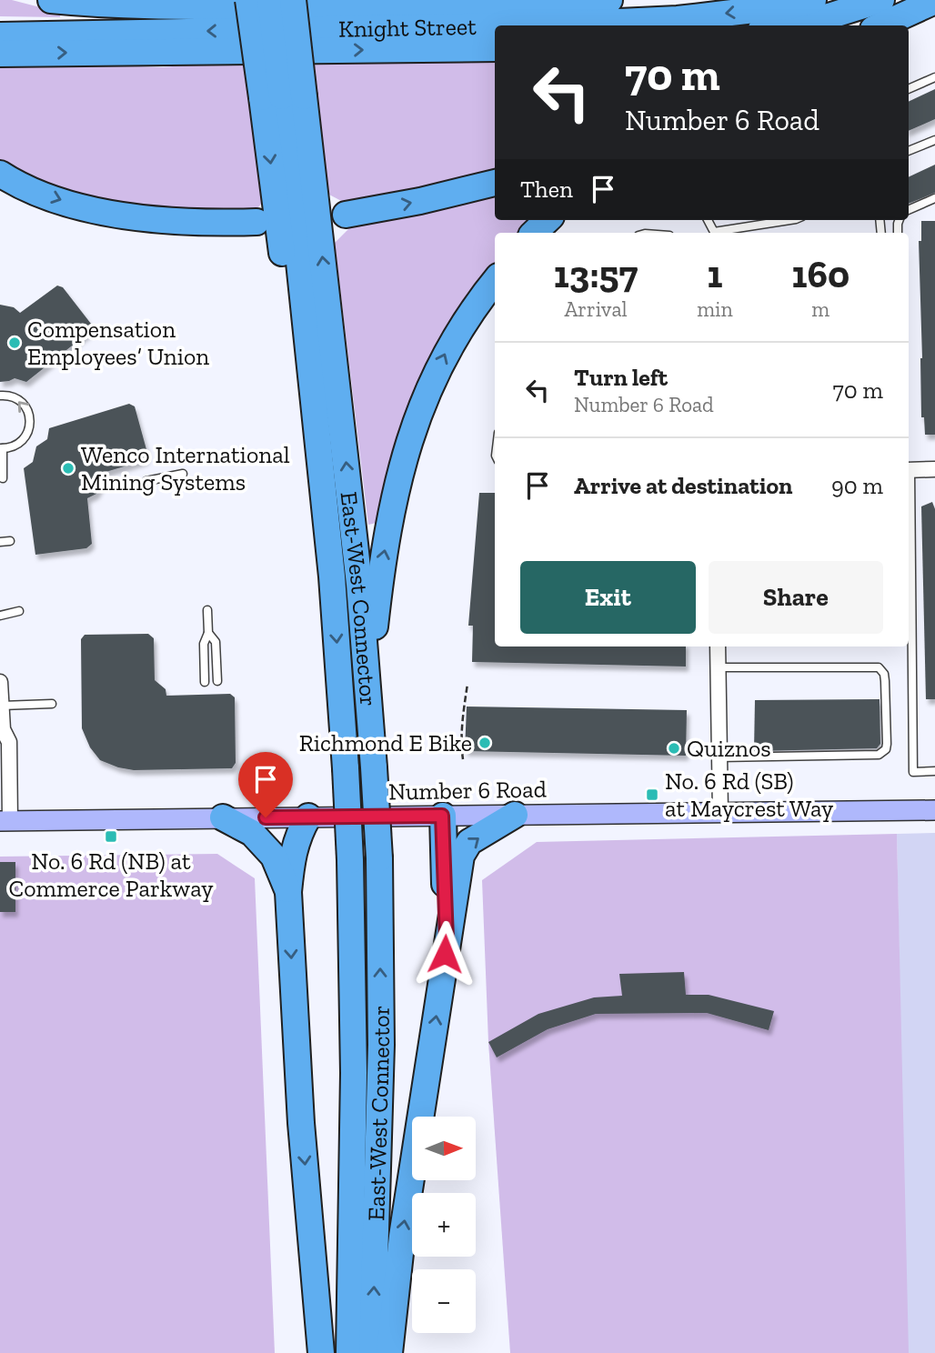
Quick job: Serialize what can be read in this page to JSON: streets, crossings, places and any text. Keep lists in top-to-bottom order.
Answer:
{
  "streets": {
    "highway": ["Knight Street", "East-West Connector"],
    "main road": ["Number 6 Road"]
  },
  "places": {
    "other": [
      "Compensation Employees’ Union",
      "Wenco International Mining Systems",
      "Richmond E Bike",
      "Quiznos"
    ],
    "transit": ["No. 6 Rd (SB) at Maycrest Way", "No. 6 Rd (NB) at Commerce Parkway"]
  },
  "north": "right",
  "page": {
    "turn": ["70 m", "Number 6 Road"],
    "then": "Then",
    "eta": [
      "13:57",
      "Arrival",
      "1",
      "min",
      "160",
      "m"
    ],
    "list": [
      {
        "name": "Turn left",
        "note": "Number 6 Road",
        "value": "70 m"
      },
      {
        "name": "Arrive at destination",
        "value": "90 m"
      }
    ],
    "buttons": ["Exit", "Share"],
    "map_buttons": ["+", "−"]
  }
}
